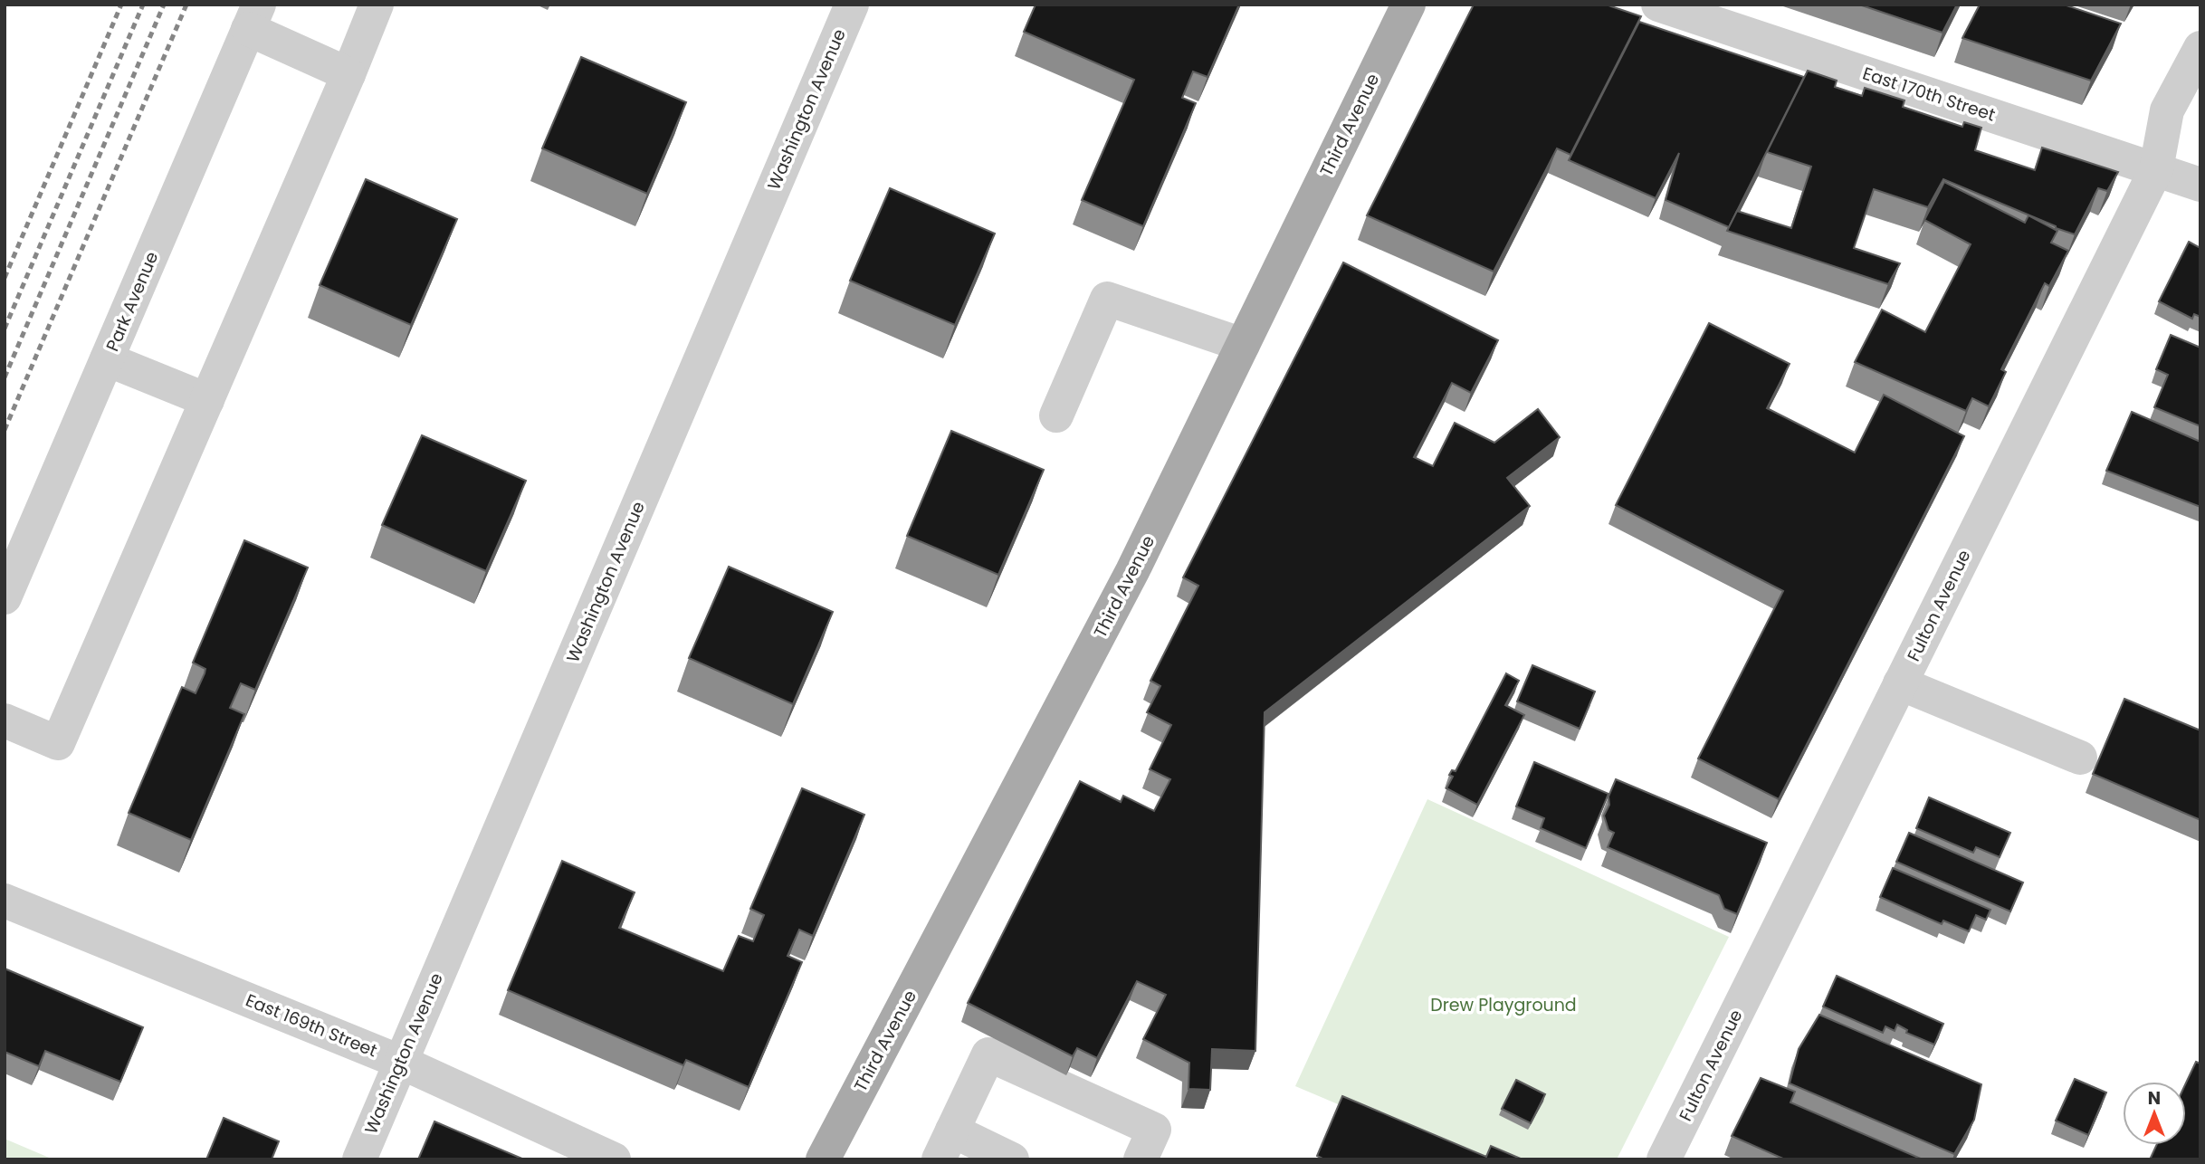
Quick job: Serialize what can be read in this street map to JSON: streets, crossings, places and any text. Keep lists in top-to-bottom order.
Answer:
{
  "streets": {
    "main road": ["Third Avenue"],
    "street": [
      "East 170th Street",
      "Washington Avenue",
      "Park Avenue",
      "Fulton Avenue",
      "East 169th Street"
    ]
  },
  "crossings": [
    ["East 170th Street", "Fulton Avenue"],
    ["Washington Avenue", "East 169th Street"]
  ],
  "parks": ["Drew Playground"],
  "north": "top"
}
